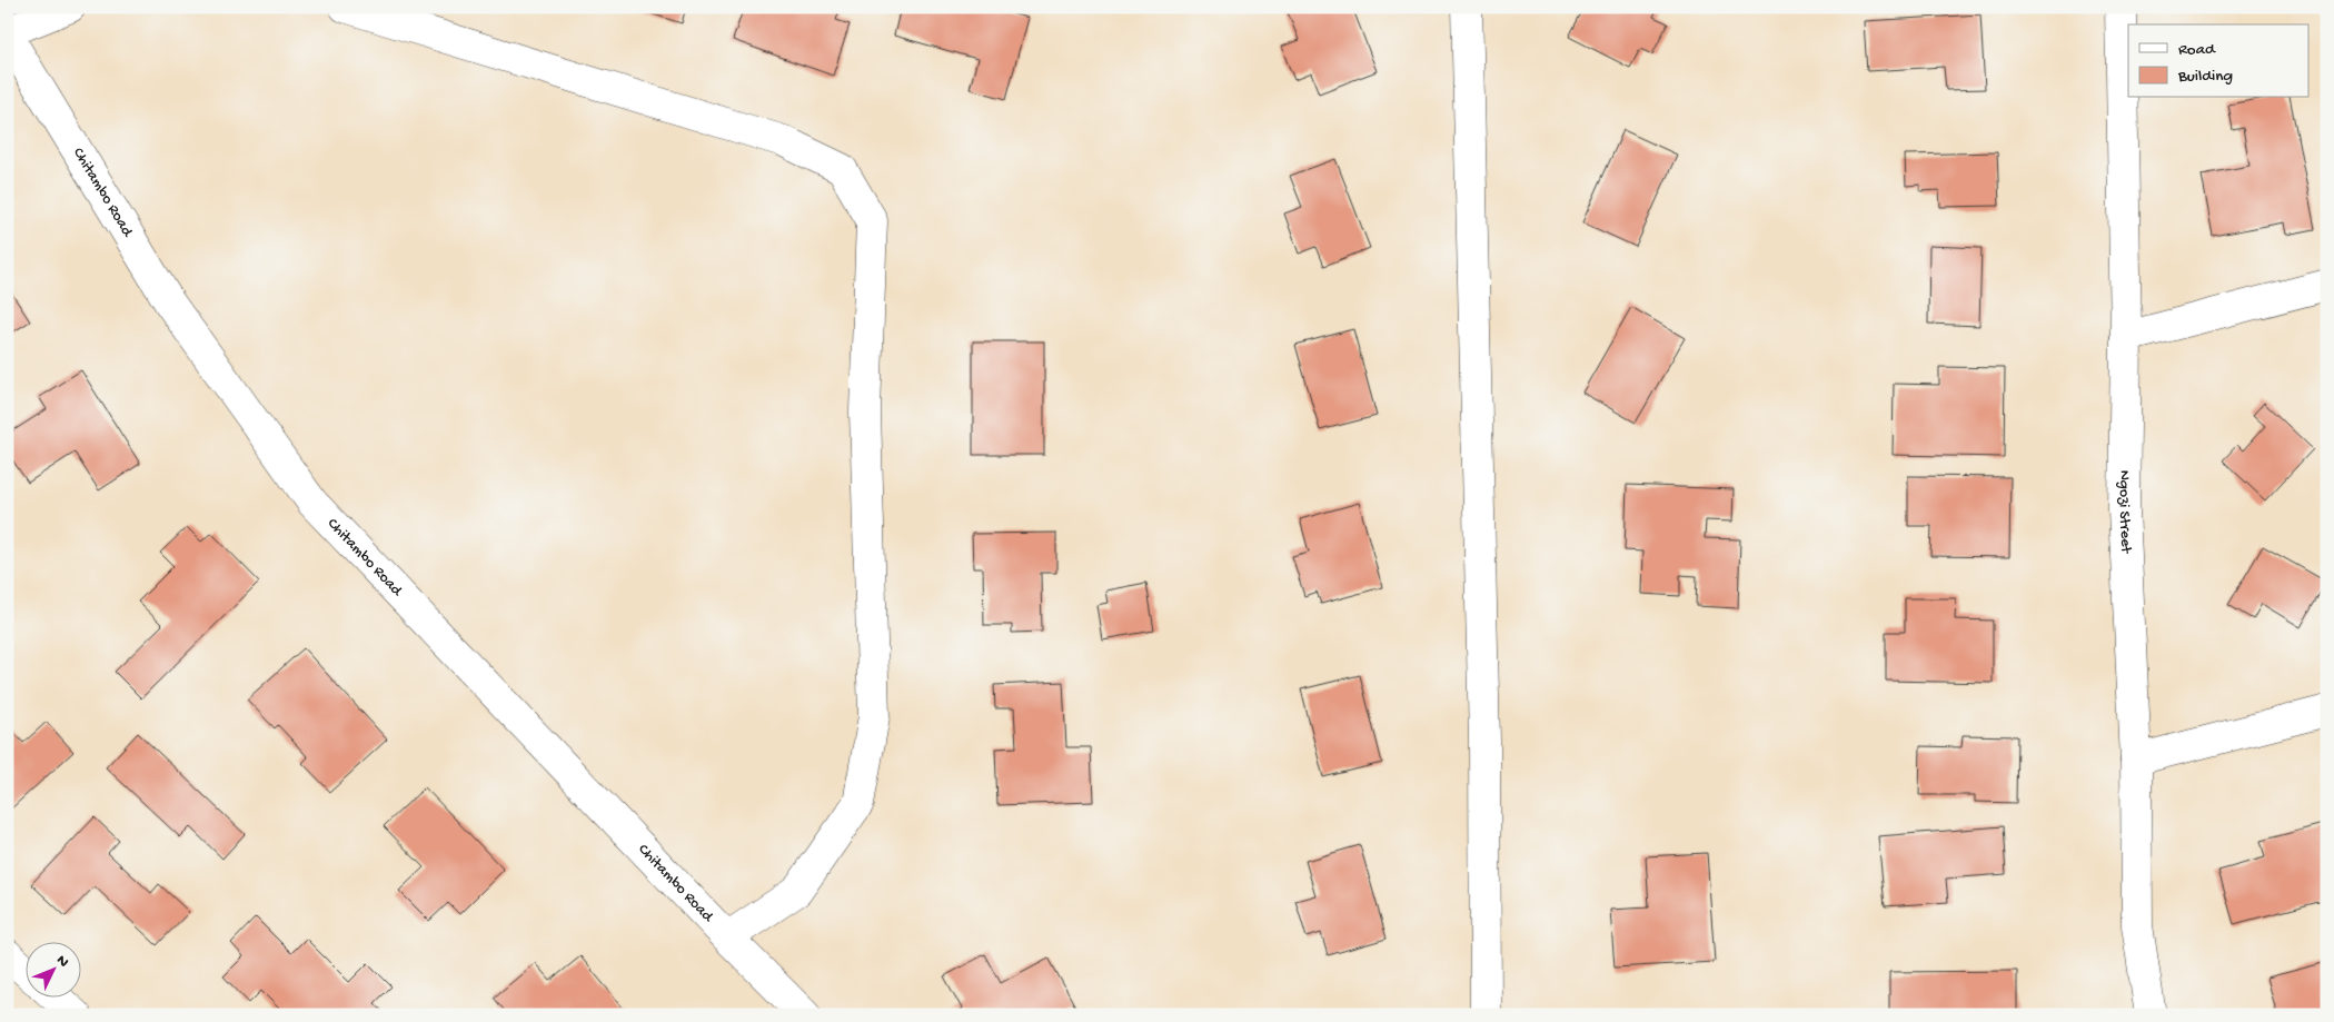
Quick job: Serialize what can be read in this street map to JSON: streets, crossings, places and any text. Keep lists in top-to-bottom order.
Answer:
{
  "streets": {
    "street": ["Chitambo Road", "Ngozi Street"]
  },
  "legend": ["Road", "Building"],
  "north": "top right"
}
